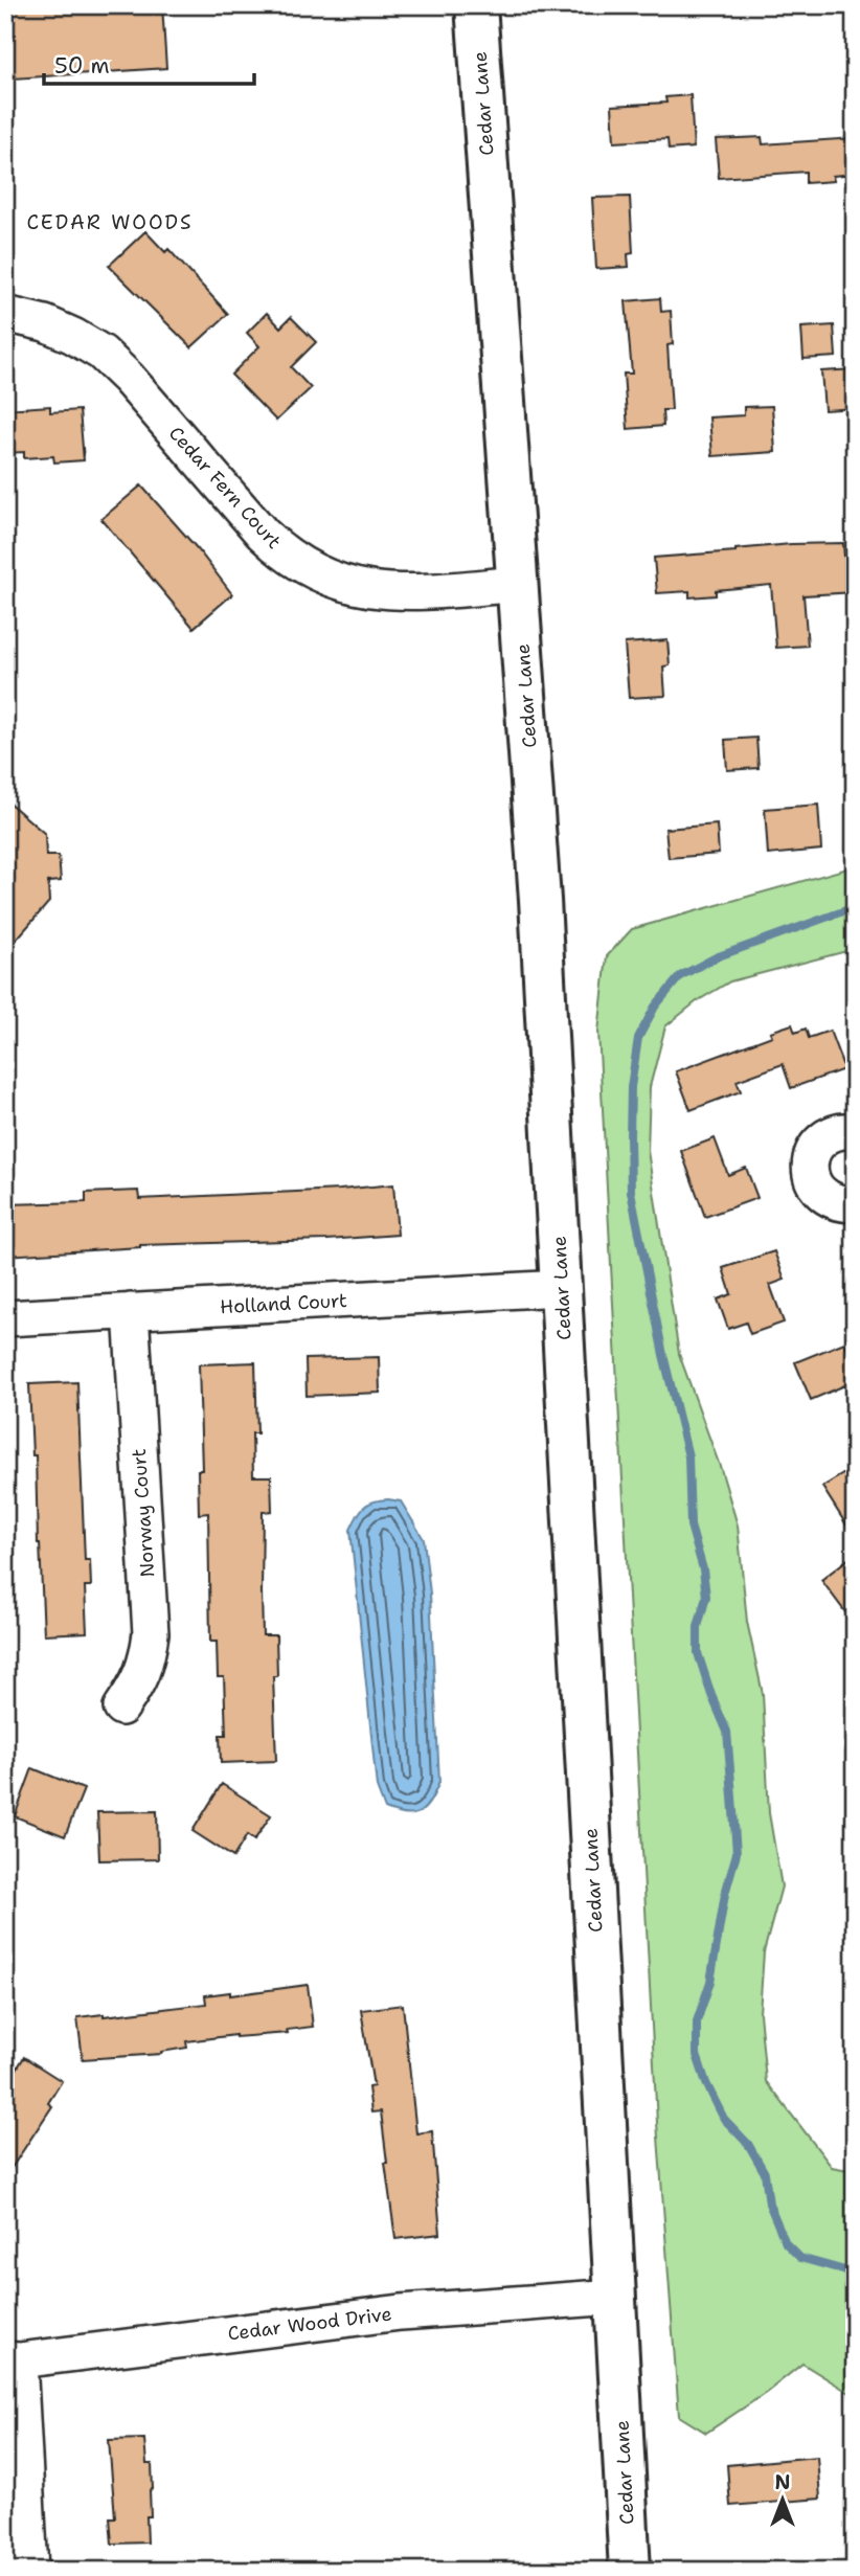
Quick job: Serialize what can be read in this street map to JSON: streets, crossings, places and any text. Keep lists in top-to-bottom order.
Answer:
{
  "streets": {
    "main road": ["Cedar Lane"],
    "street": [
      "Cedar Fern Court",
      "Holland Court",
      "Norway Court",
      "Cedar Wood Drive"
    ]
  },
  "crossings": [
    ["Cedar Lane", "Cedar Fern Court"],
    ["Cedar Lane", "Holland Court"],
    ["Cedar Lane", "Cedar Wood Drive"],
    ["Holland Court", "Norway Court"]
  ],
  "districts": ["CEDAR WOODS"],
  "scale_bar": "50 m",
  "north": "top"
}
